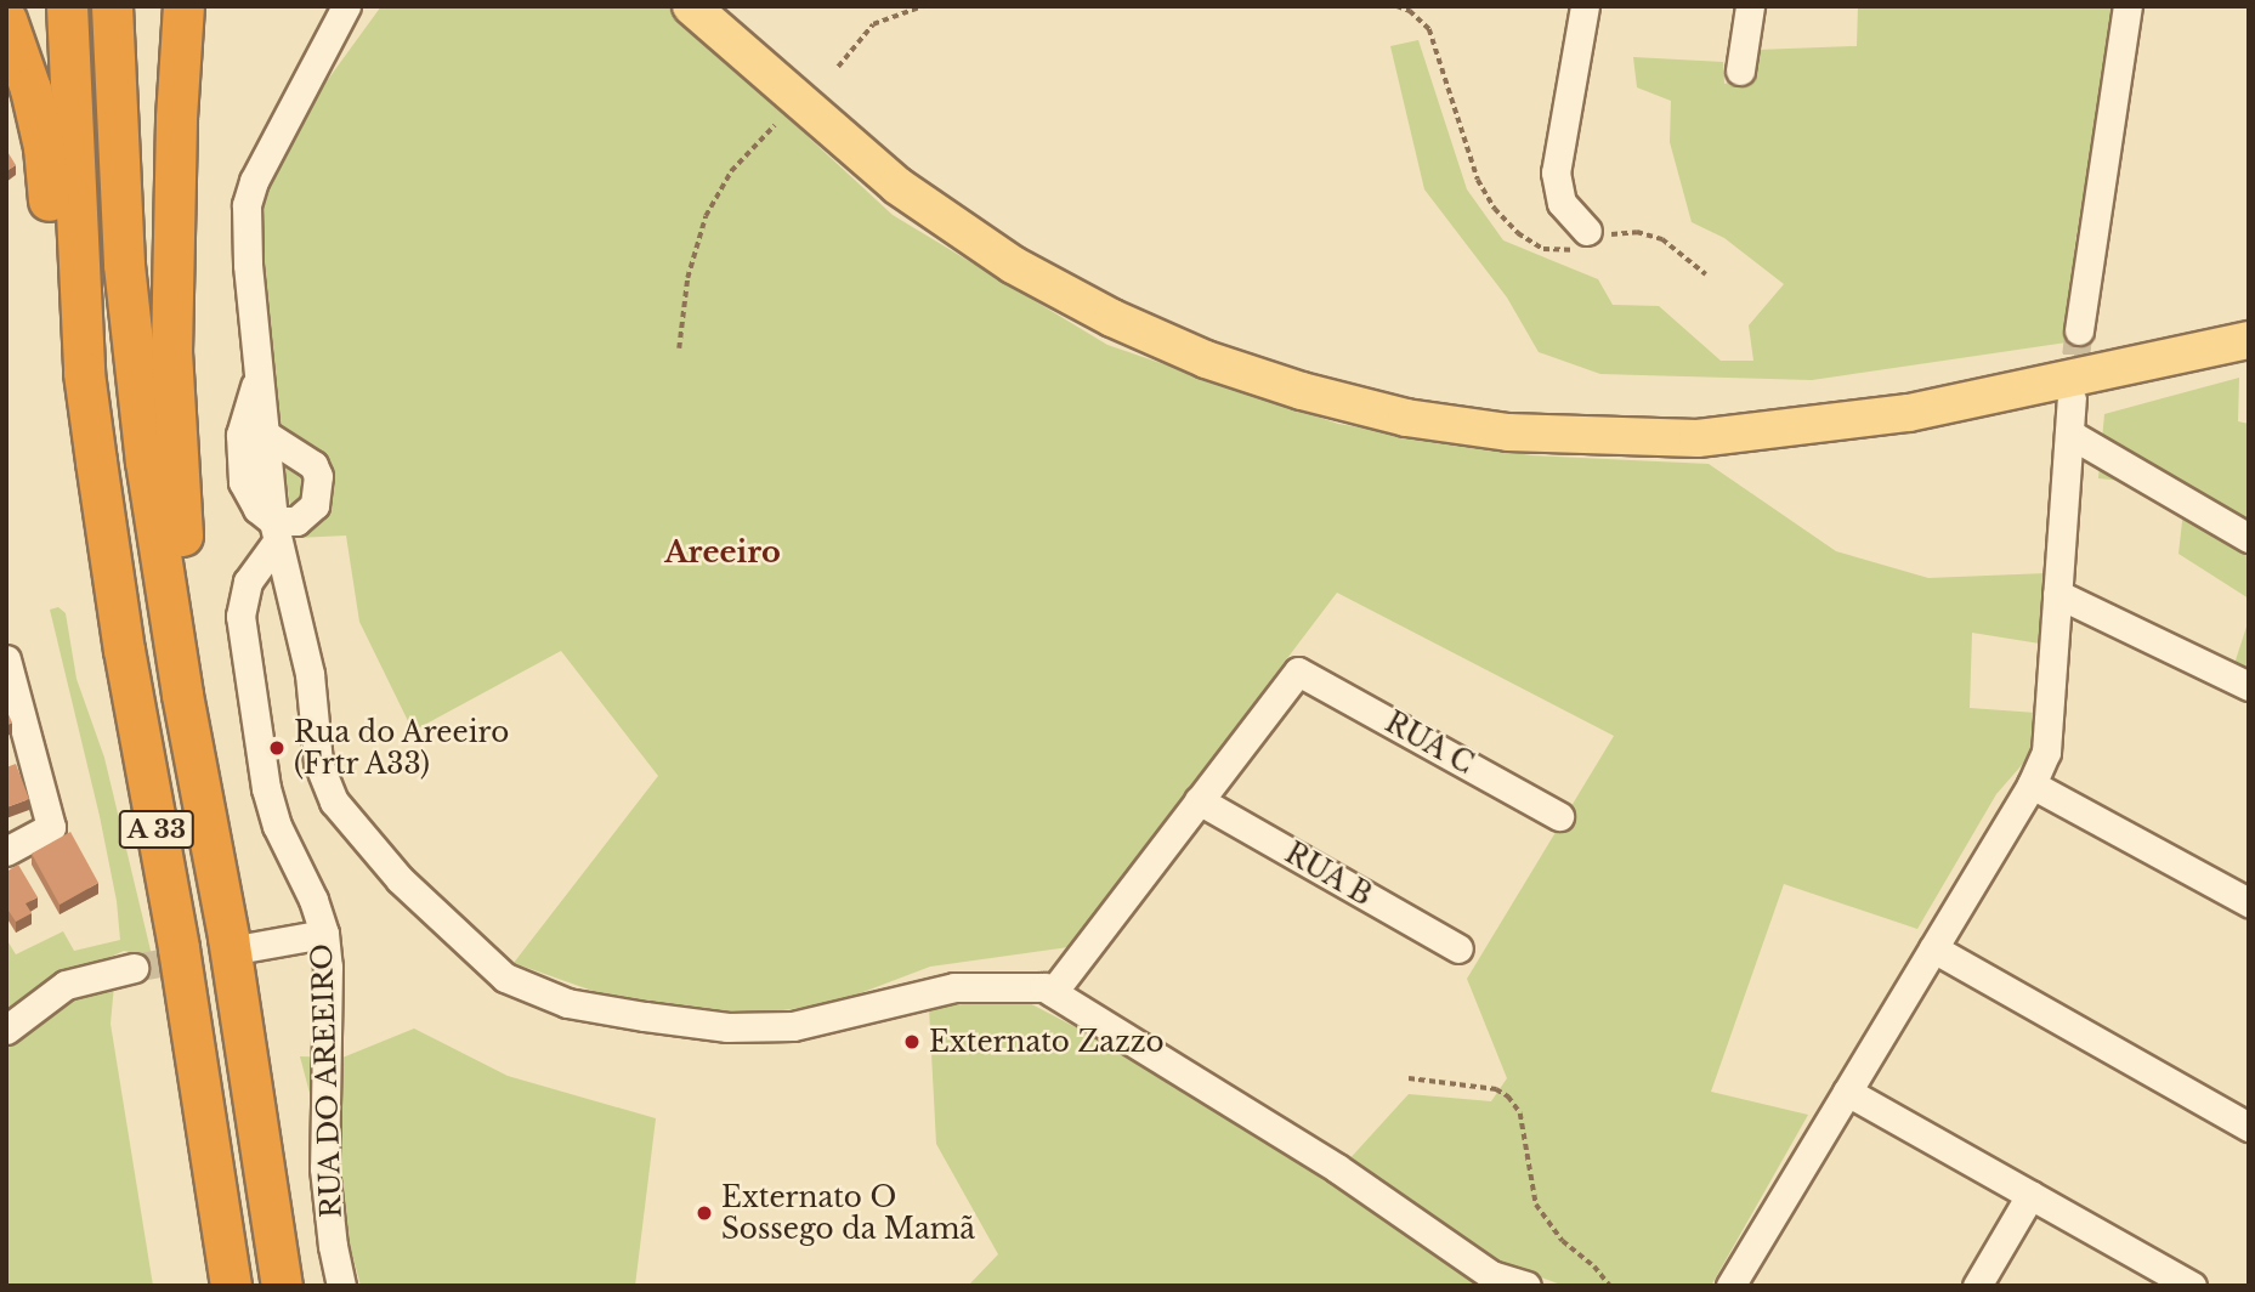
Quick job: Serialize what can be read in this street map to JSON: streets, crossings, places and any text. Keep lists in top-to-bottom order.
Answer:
{
  "streets": {
    "highway": ["A 33"],
    "street": ["RUA C", "RUA B", "RUA DO AREEIRO"]
  },
  "crossings": [
    ["RUA C", "RUA B"]
  ],
  "districts": ["Areeiro"],
  "places": ["Rua do Areeiro (Frtr A33)", "Externato Zazzo", "Externato O Sossego da Mamã"]
}
